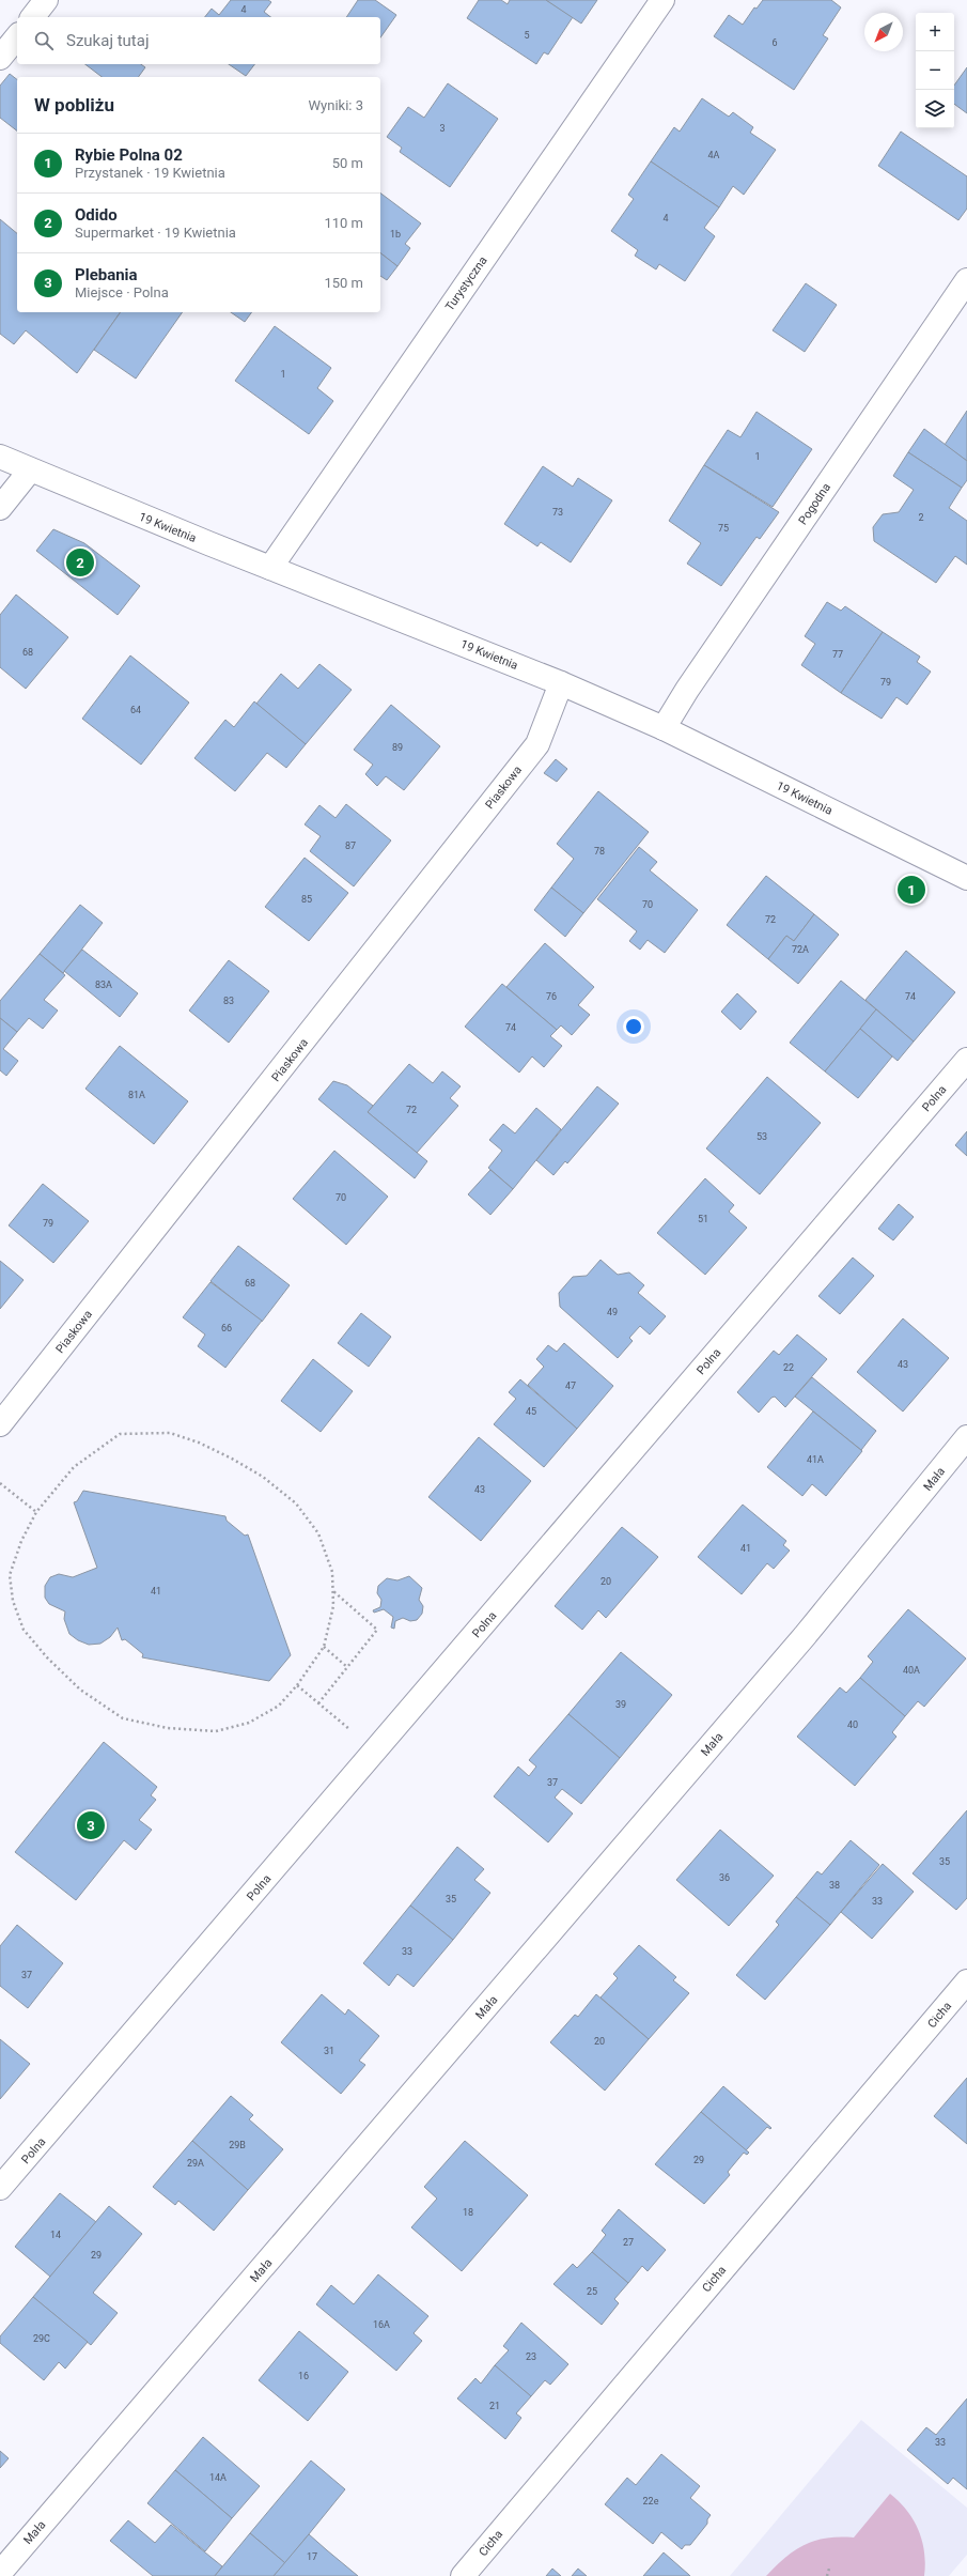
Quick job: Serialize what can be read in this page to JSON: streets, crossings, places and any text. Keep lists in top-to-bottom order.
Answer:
{
  "streets": {
    "street": [
      "Turystyczna",
      "Pogodna",
      "19 Kwietnia",
      "Piaskowa",
      "Polna",
      "Mała",
      "Cicha"
    ]
  },
  "crossings": [
    ["Turystyczna", "19 Kwietnia"],
    ["Pogodna", "19 Kwietnia"],
    ["19 Kwietnia", "Piaskowa"]
  ],
  "house_numbers": [
    "4",
    "5",
    "6",
    "3",
    "4A",
    "4",
    "1b",
    "1",
    "1",
    "73",
    "2",
    "75",
    "68",
    "77",
    "79",
    "64",
    "89",
    "87",
    "78",
    "85",
    "70",
    "72",
    "72A",
    "83A",
    "76",
    "74",
    "83",
    "74",
    "81A",
    "72",
    "53",
    "70",
    "51",
    "79",
    "68",
    "49",
    "66",
    "43",
    "22",
    "47",
    "45",
    "41A",
    "43",
    "41",
    "20",
    "41",
    "40A",
    "39",
    "40",
    "37",
    "35",
    "36",
    "38",
    "35",
    "33",
    "33",
    "37",
    "20",
    "31",
    "29B",
    "29",
    "29A",
    "18",
    "14",
    "27",
    "29",
    "25",
    "16A",
    "29C",
    "23",
    "16",
    "21",
    "33",
    "14A",
    "22e",
    "17"
  ],
  "north": "bottom left",
  "page": {
    "map_buttons": ["+", "−"],
    "search": "Szukaj tutaj",
    "heading": ["W pobliżu", "Wyniki: 3"],
    "list": [
      {
        "mark": "1",
        "name": "Rybie Polna 02",
        "note": "Przystanek · 19 Kwietnia",
        "value": "50 m"
      },
      {
        "mark": "2",
        "name": "Odido",
        "note": "Supermarket · 19 Kwietnia",
        "value": "110 m"
      },
      {
        "mark": "3",
        "name": "Plebania",
        "note": "Miejsce · Polna",
        "value": "150 m"
      }
    ],
    "pins": ["2", "1", "3"]
  }
}
